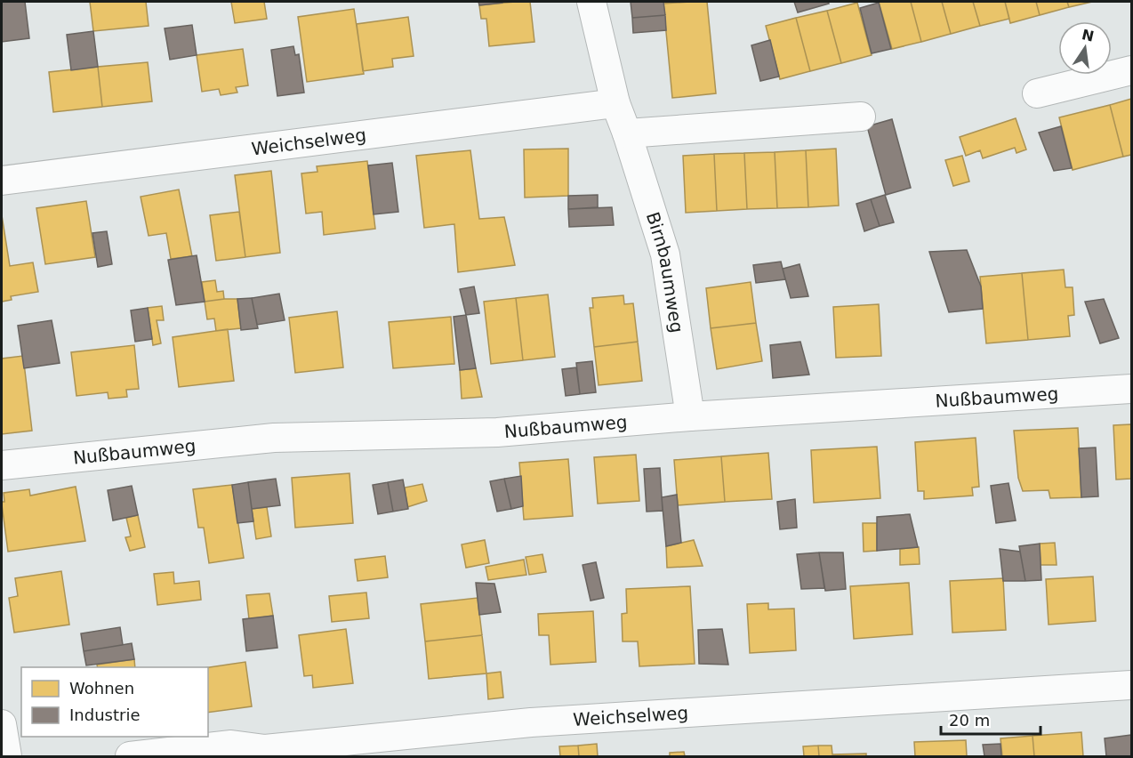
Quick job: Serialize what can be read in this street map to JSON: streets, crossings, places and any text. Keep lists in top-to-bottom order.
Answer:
{
  "streets": {
    "street": ["Weichselweg", "Birnbaumweg", "Nußbaumweg"]
  },
  "crossings": [
    ["Weichselweg", "Birnbaumweg"],
    ["Birnbaumweg", "Nußbaumweg"]
  ],
  "legend": ["Wohnen", "Industrie"],
  "scale_bar": "20 m",
  "north": "top"
}
